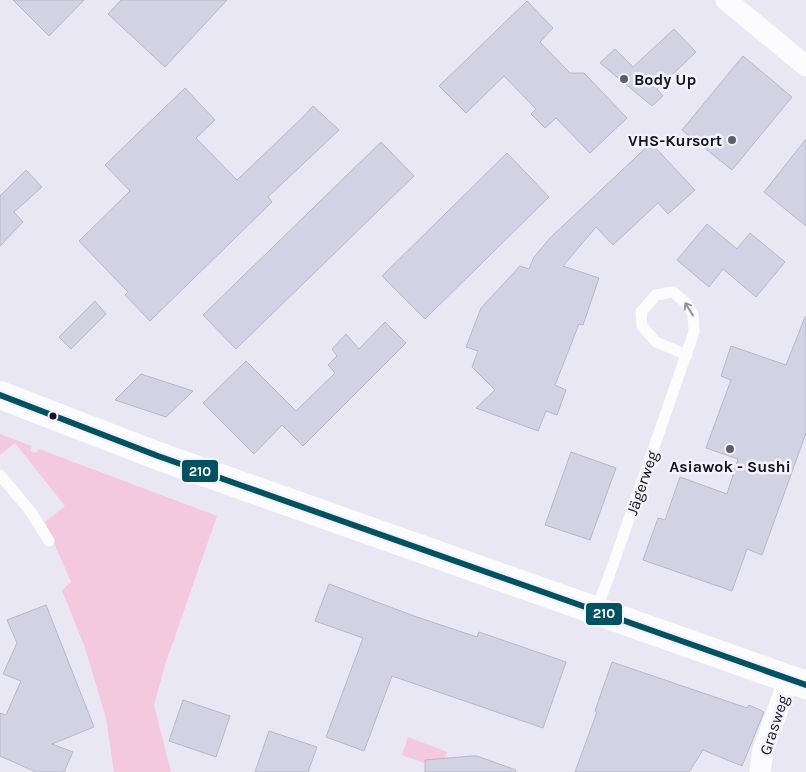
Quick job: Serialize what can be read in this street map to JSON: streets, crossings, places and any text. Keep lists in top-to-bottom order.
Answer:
{
  "streets": {
    "street": ["Grasweg"],
    "lane": ["Jägerweg"]
  },
  "places": ["Body Up", "VHS-Kursort", "Asiawok - Sushi"],
  "lines": ["transit line 210"]
}
